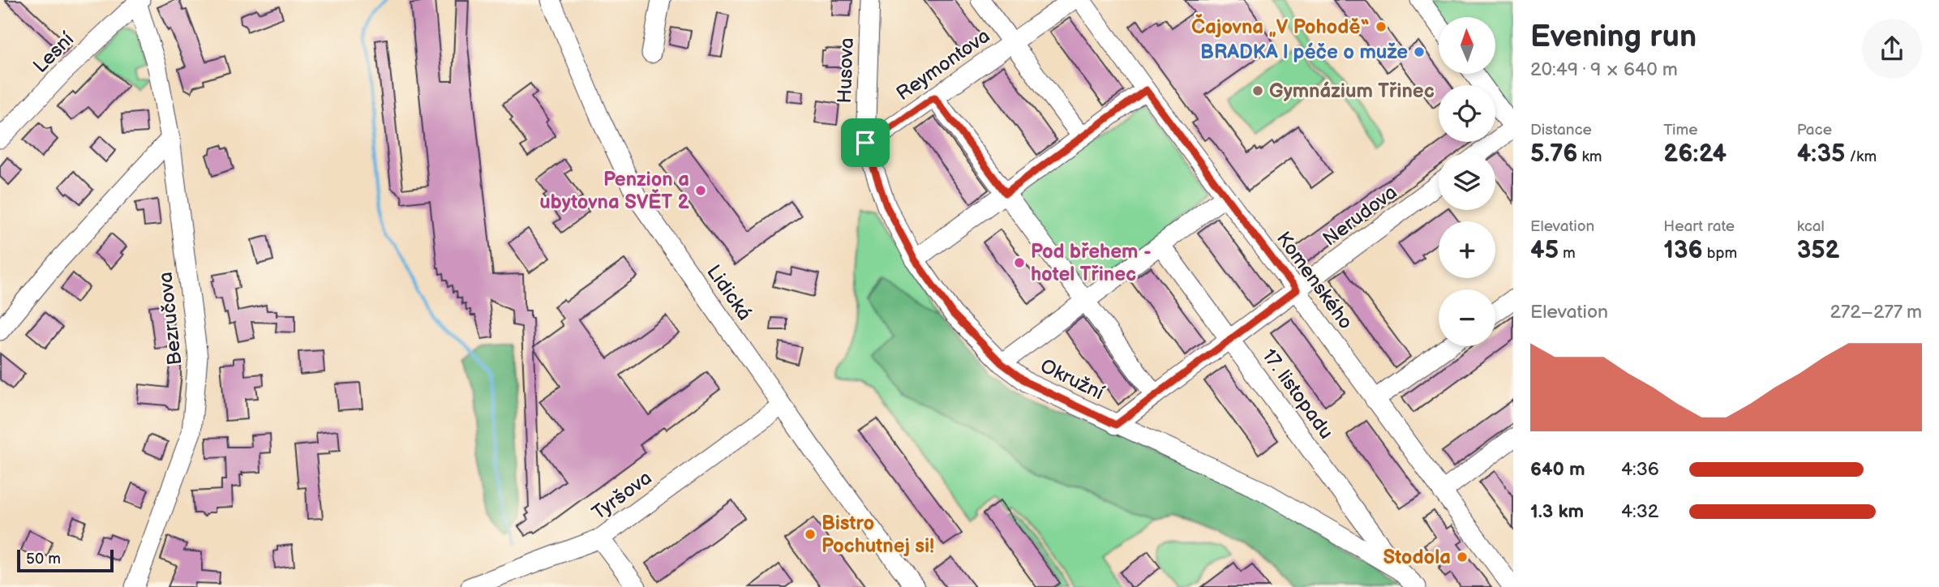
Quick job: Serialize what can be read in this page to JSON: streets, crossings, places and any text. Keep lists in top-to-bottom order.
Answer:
{
  "streets": {
    "street": [
      "Lesní",
      "Reymontova",
      "Husova",
      "Nerudova",
      "Komenského",
      "Lidická",
      "Bezručova",
      "Okružní",
      "17. listopadu",
      "Tyršova"
    ]
  },
  "crossings": [
    ["Lesní", "Bezručova"],
    ["Reymontova", "Husova"],
    ["Reymontova", "Okružní"],
    ["Husova", "Okružní"],
    ["Nerudova", "Komenského"],
    ["Nerudova", "Okružní"],
    ["Nerudova", "17. listopadu"],
    ["Lidická", "Tyršova"],
    ["Okružní", "17. listopadu"]
  ],
  "places": [
    "Čajovna „V Pohodě“",
    "BRADKA | péče o muže",
    "Gymnázium Třinec",
    "Penzion a ubytovna SVĚT 2",
    "Pod břehem - hotel Třinec",
    "Bistro Pochutnej si!",
    "Stodola"
  ],
  "scale_bar": "50 m",
  "north": "top",
  "page": {
    "heading": ["Evening run", "20:49 · 9 × 640 m"],
    "map_buttons": ["+", "−"],
    "stats": [
      ["Distance", "5.76 km"],
      ["Time", "26:24"],
      ["Pace", "4:35 /km"],
      ["Elevation", "45 m"],
      ["Heart rate", "136 bpm"],
      ["kcal", "352"]
    ],
    "chart": ["Elevation", "272–277 m"],
    "list": [
      {
        "name": "640 m",
        "note": "4:36"
      },
      {
        "name": "1.3 km",
        "note": "4:32"
      }
    ],
    "scale": "50 m"
  }
}
